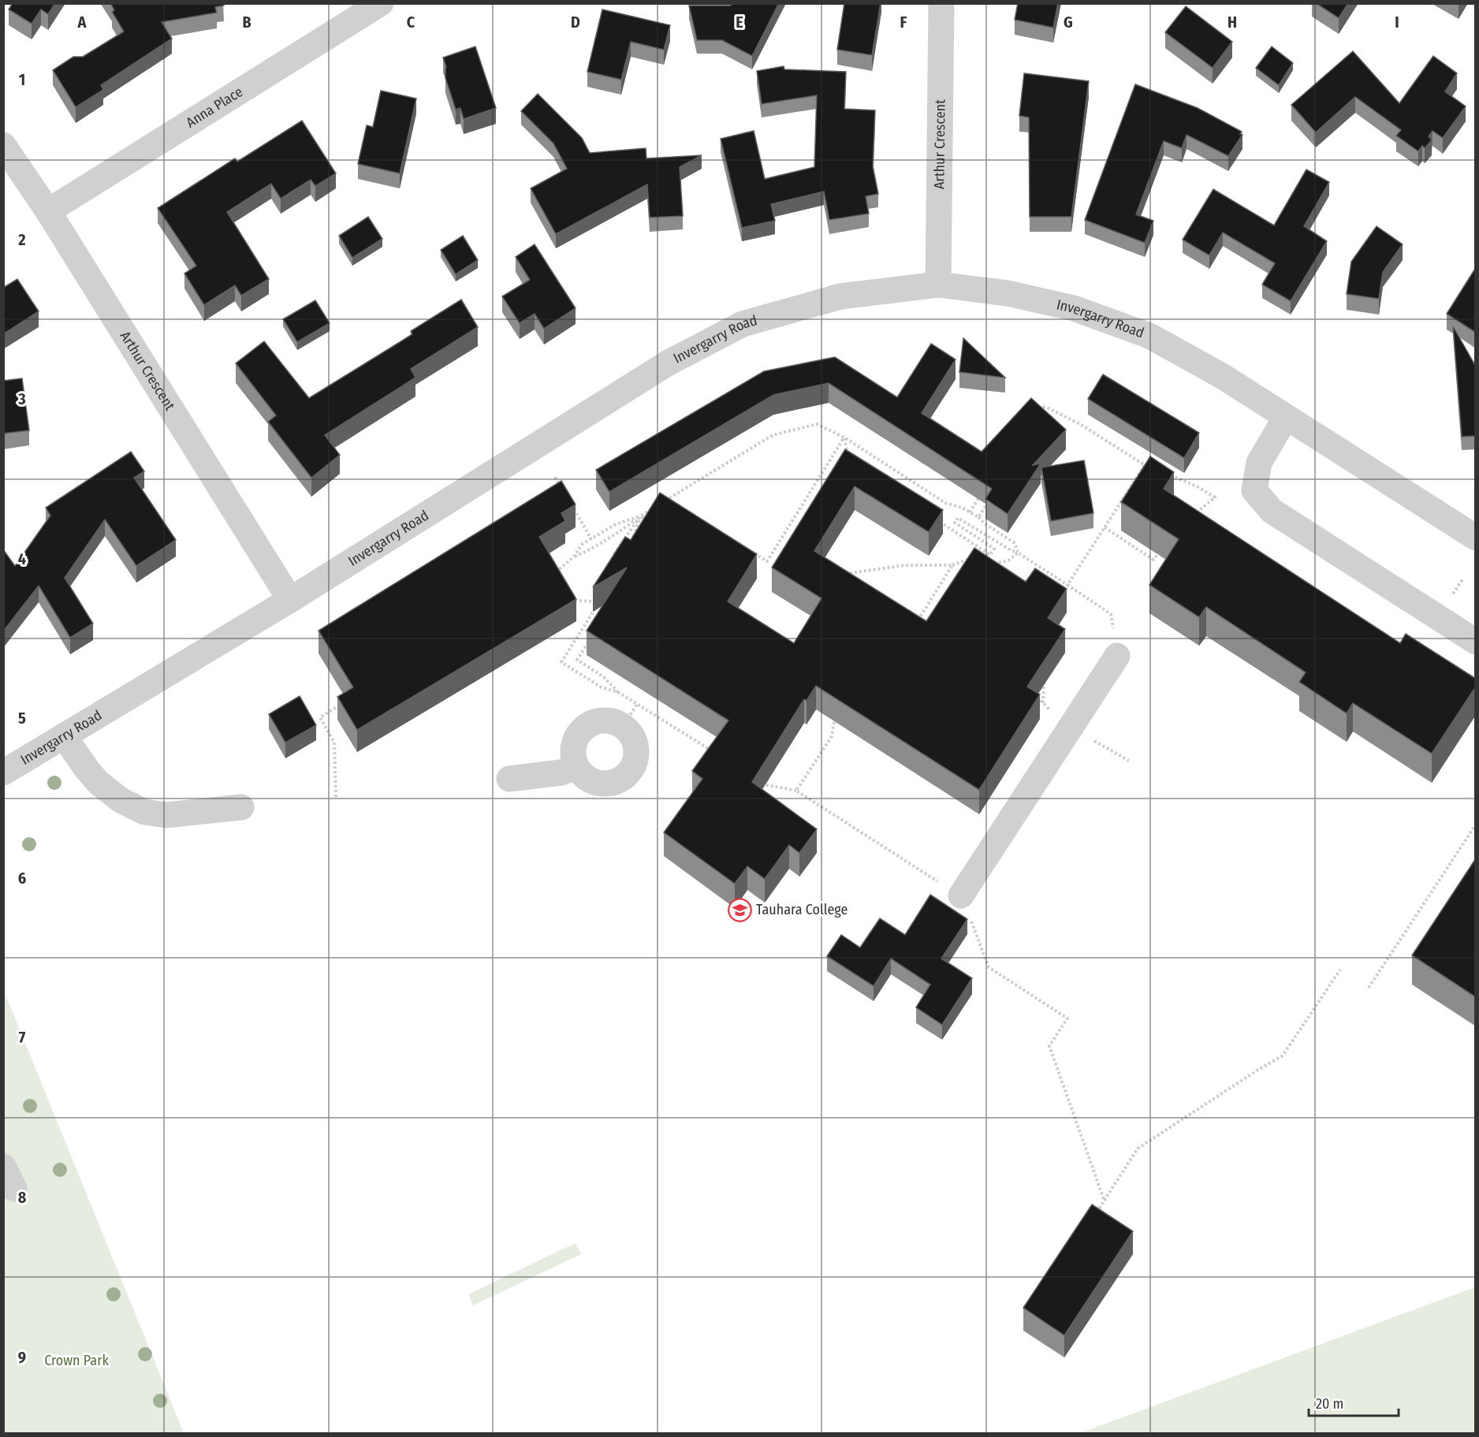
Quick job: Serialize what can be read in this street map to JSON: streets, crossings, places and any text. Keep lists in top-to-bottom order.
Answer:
{
  "streets": {
    "street": ["Anna Place", "Arthur Crescent", "Invergarry Road"]
  },
  "crossings": [
    ["Anna Place", "Arthur Crescent"],
    ["Arthur Crescent", "Invergarry Road"]
  ],
  "parks": ["Crown Park"],
  "places": {
    "school or university": ["Tauhara College"]
  },
  "scale_bar": "20 m",
  "grid": {
    "columns": [
      "A",
      "B",
      "C",
      "D",
      "E",
      "F",
      "G",
      "H",
      "I"
    ],
    "rows": [
      "1",
      "2",
      "3",
      "4",
      "5",
      "6",
      "7",
      "8",
      "9"
    ]
  }
}
